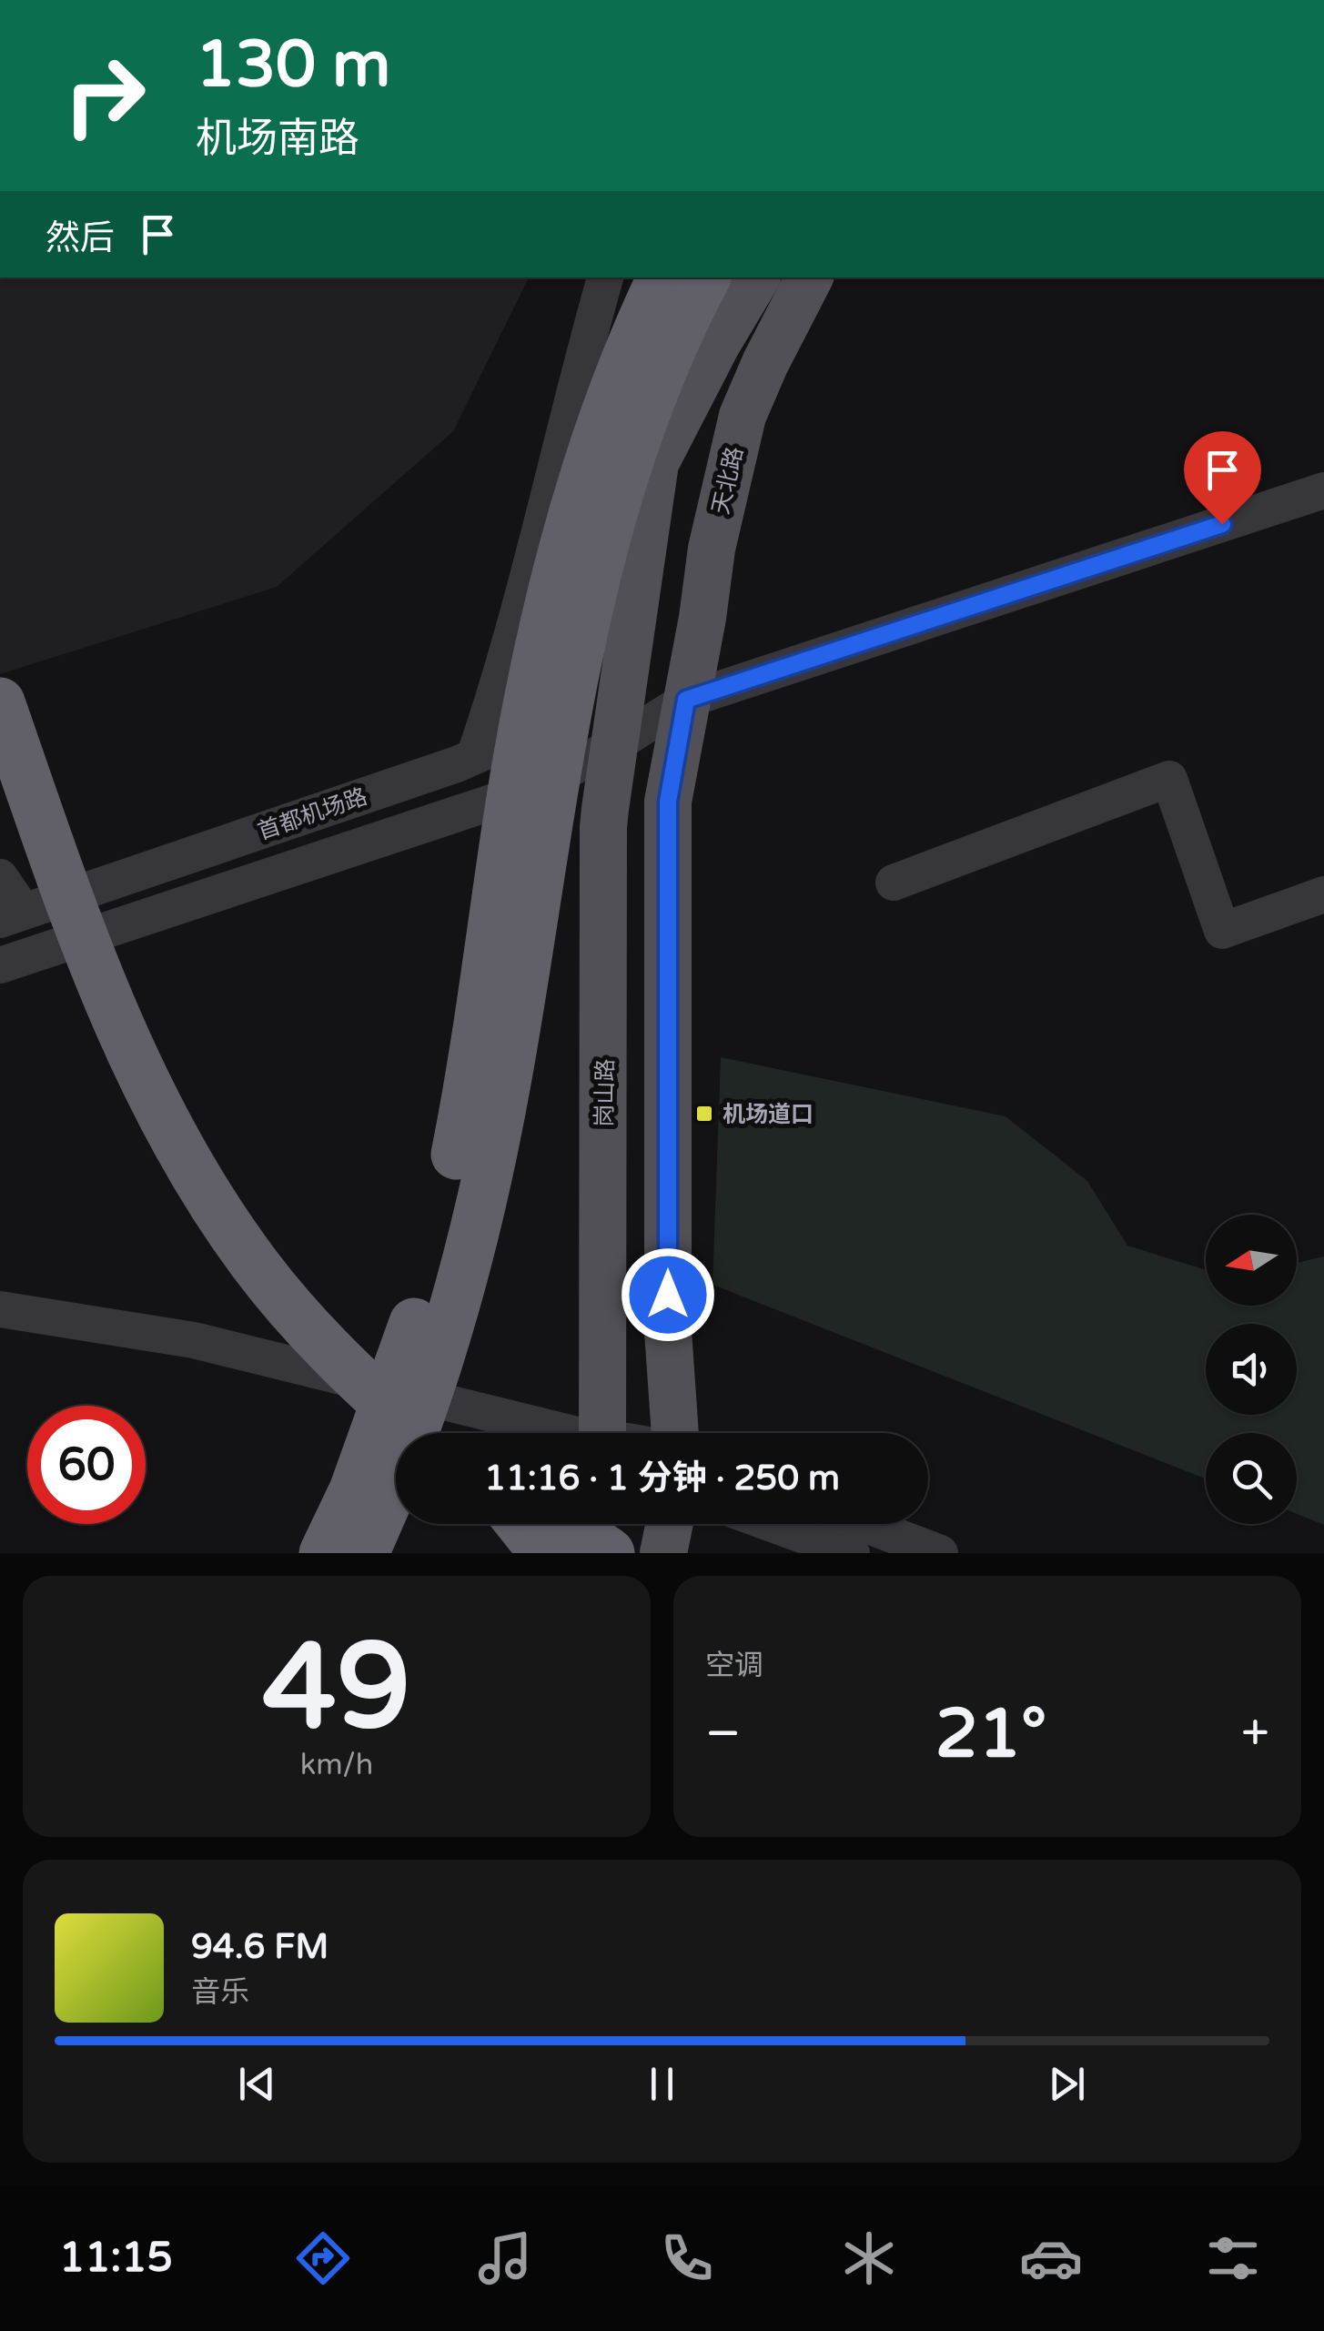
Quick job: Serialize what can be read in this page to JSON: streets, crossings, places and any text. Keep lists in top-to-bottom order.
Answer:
{
  "streets": {
    "main road": ["天北路", "岗山路"],
    "street": ["首都机场路"]
  },
  "crossings": [
    ["天北路", "首都机场路"],
    ["首都机场路", "岗山路"]
  ],
  "places": {
    "transit": ["机场道口"]
  },
  "north": "left",
  "page": {
    "turn": ["130 m", "机场南路"],
    "then": "然后",
    "limit": "60",
    "trip": "11:16 · 1 分钟 · 250 m",
    "tile": [
      ["49", "km/h"],
      "空调"
    ],
    "heat": ["−", "21°", "+"],
    "song": ["94.6 FM", "音乐"],
    "tabs": "11:15"
  }
}
